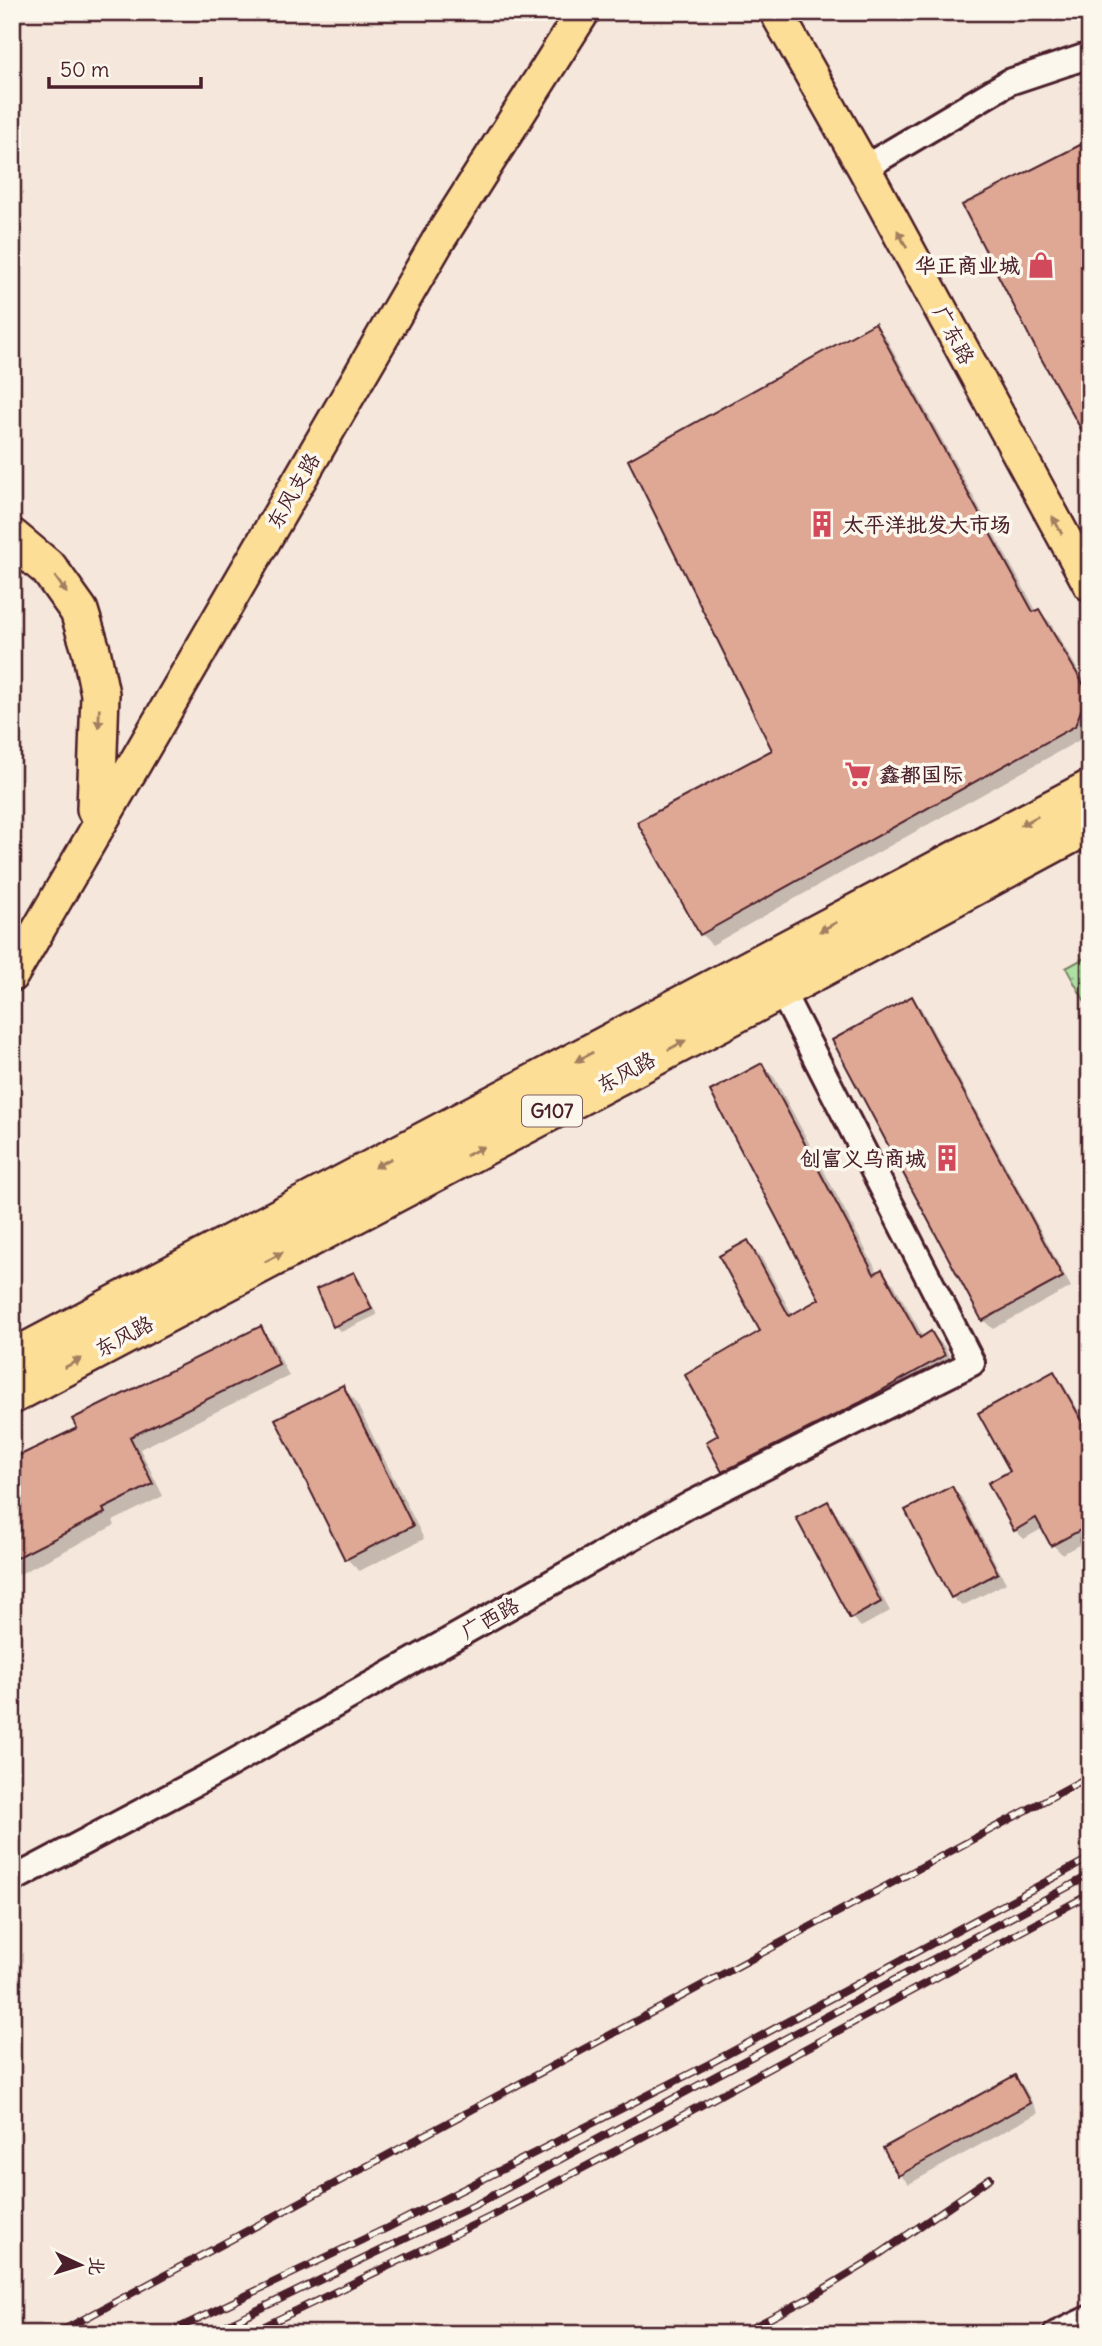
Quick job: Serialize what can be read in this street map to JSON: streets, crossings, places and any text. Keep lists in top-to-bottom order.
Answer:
{
  "streets": {
    "highway": ["东风路", "G107"],
    "main road": ["广东路", "东风支路"],
    "street": ["广西路"]
  },
  "crossings": [
    ["东风路", "广西路"]
  ],
  "one_way": ["广东路"],
  "places": {
    "shop": ["华正商业城"],
    "building": ["太平洋批发大市场", "创富义乌商城"],
    "supermarket": ["鑫都国际"]
  },
  "scale_bar": "50 m",
  "north": "right"
}
